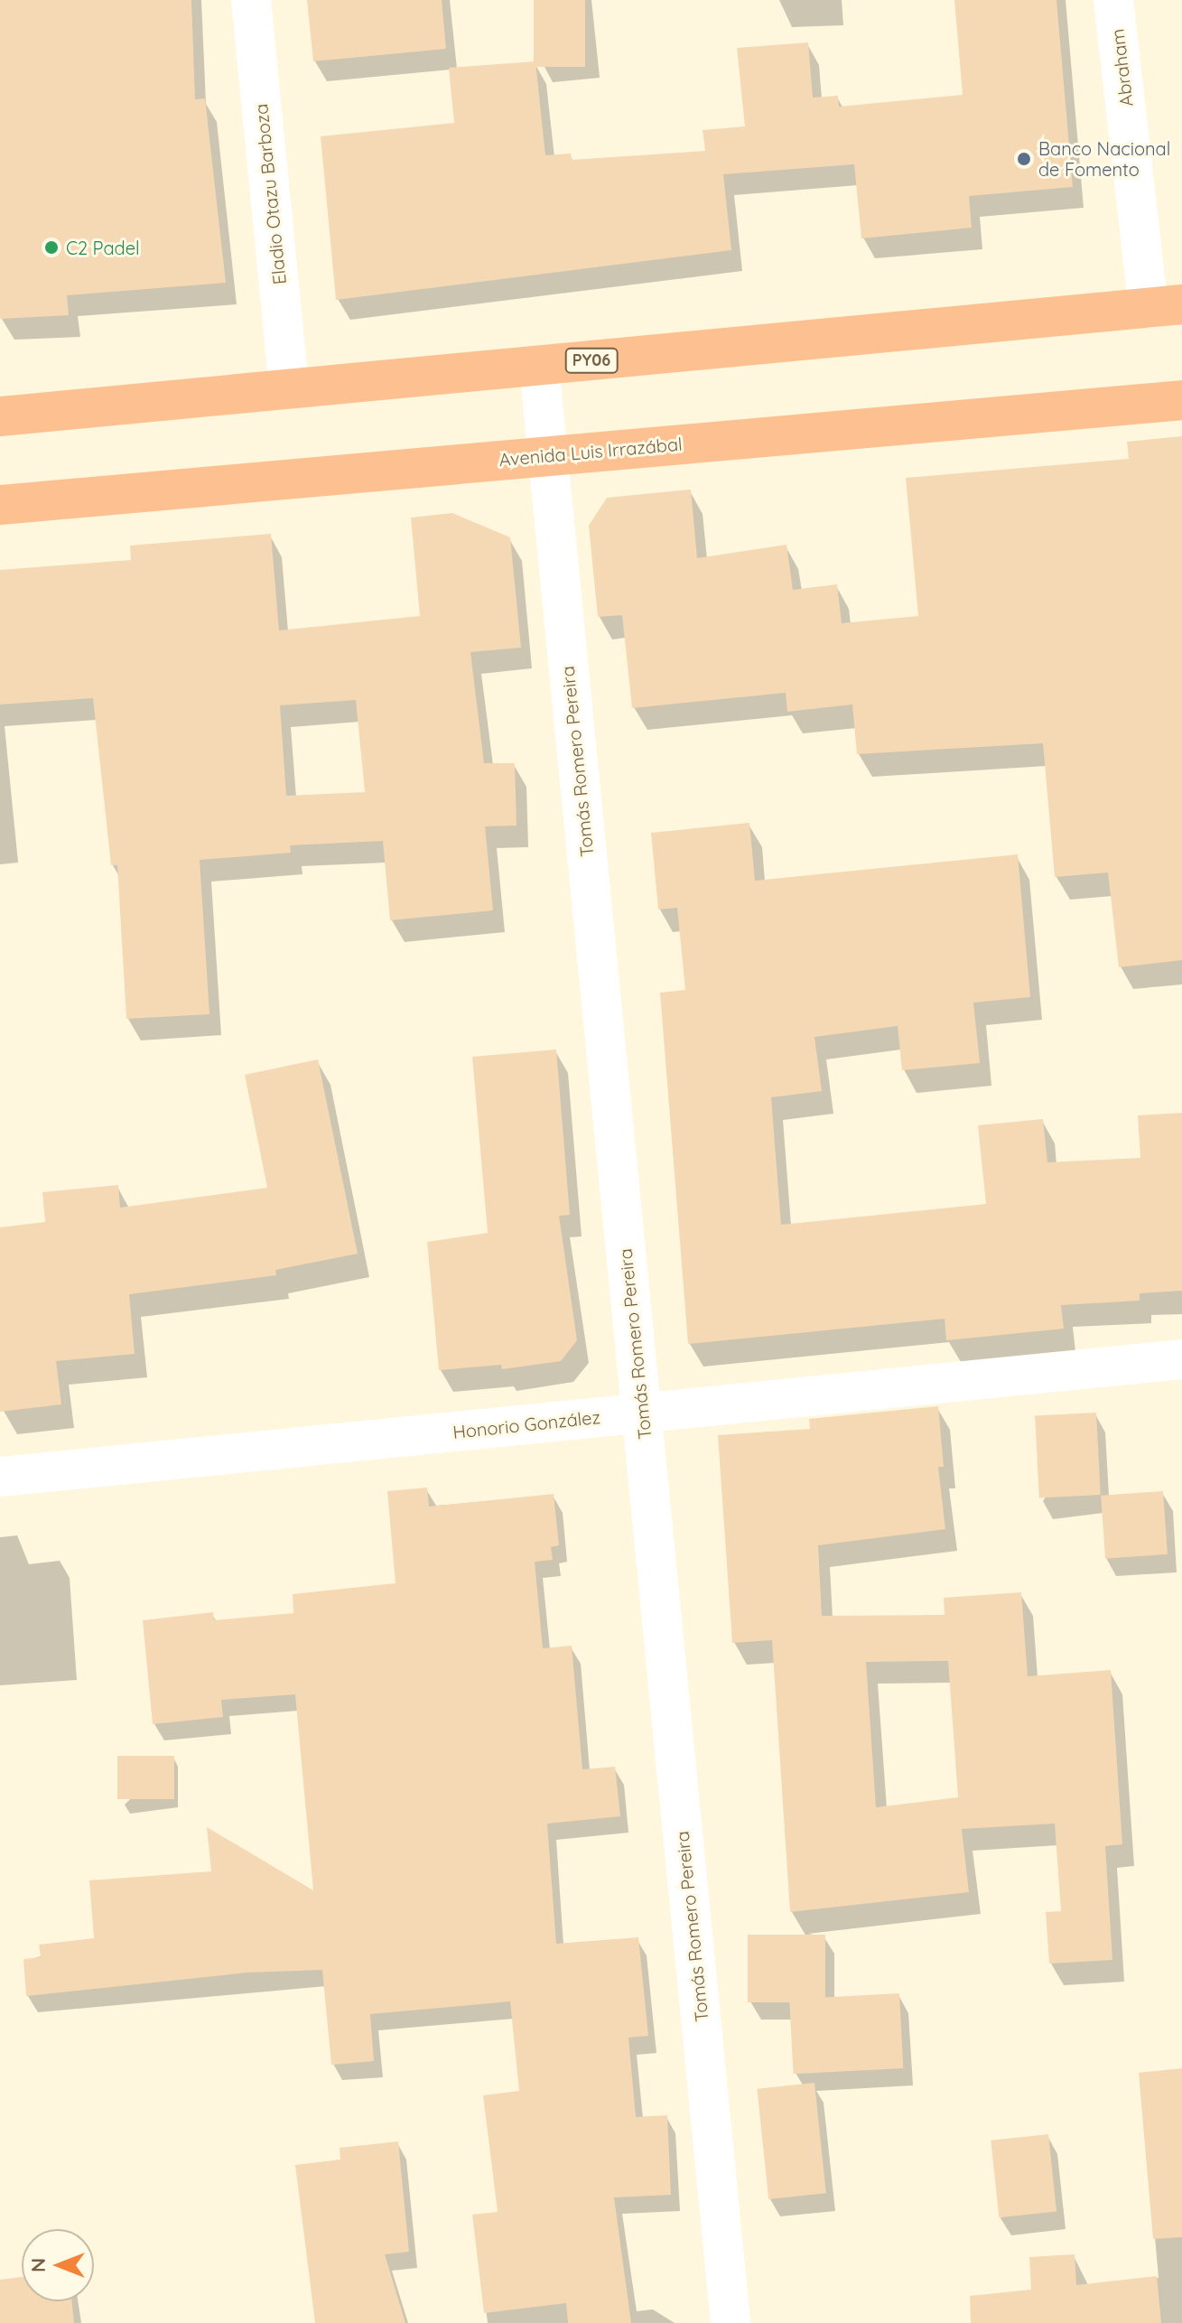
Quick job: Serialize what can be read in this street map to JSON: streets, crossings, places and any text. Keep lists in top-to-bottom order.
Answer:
{
  "streets": {
    "highway": ["PY06", "Avenida Luis Irrazábal"],
    "street": [
      "Abraham",
      "Eladio Otazu Barboza",
      "Tomás Romero Pereira",
      "Honorio González"
    ]
  },
  "crossings": [
    ["Abraham", "PY06"],
    ["Eladio Otazu Barboza", "PY06"],
    ["PY06", "Tomás Romero Pereira"],
    ["Avenida Luis Irrazábal", "Tomás Romero Pereira"],
    ["Tomás Romero Pereira", "Honorio González"]
  ],
  "places": ["Banco Nacional de Fomento", "C2 Padel"],
  "north": "left"
}
